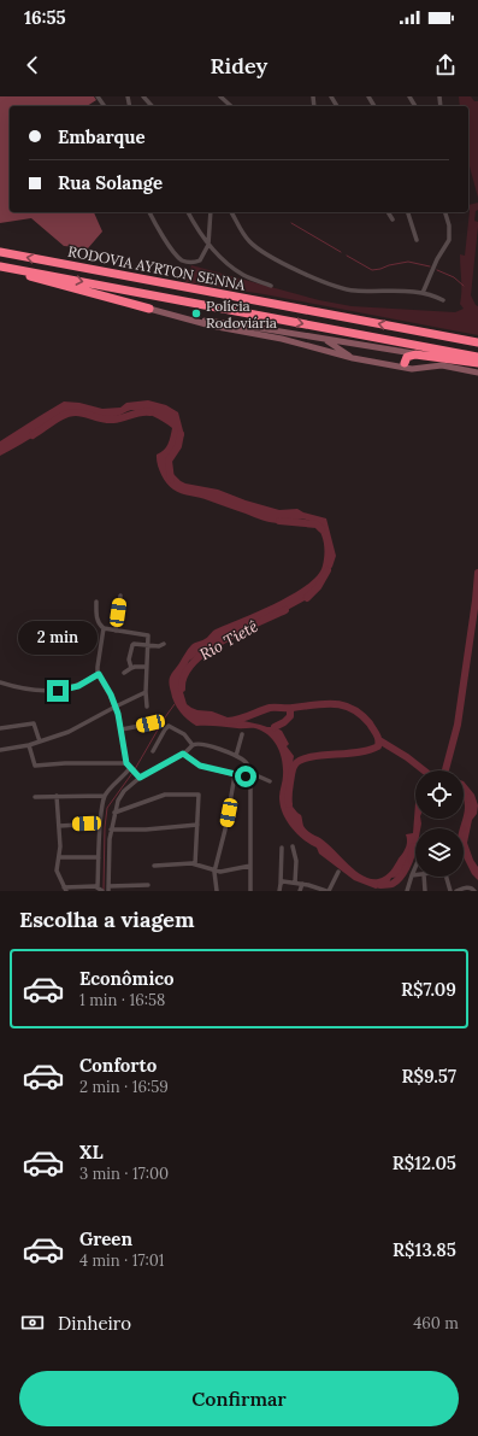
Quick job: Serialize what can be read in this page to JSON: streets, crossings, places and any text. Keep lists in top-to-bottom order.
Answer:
{
  "streets": {
    "highway": ["RODOVIA AYRTON SENNA"]
  },
  "water": ["Rio Tietê"],
  "places": ["Polícia Rodoviária"],
  "page": {
    "status": "16:55",
    "header": "Ridey",
    "banner": ["Embarque", "Rua Solange"],
    "bubble": "2 min",
    "heading": "Escolha a viagem",
    "list": [
      {
        "name": "Econômico",
        "note": "1 min · 16:58",
        "value": "R$7.09"
      },
      {
        "name": "Conforto",
        "note": "2 min · 16:59",
        "value": "R$9.57"
      },
      {
        "name": "XL",
        "note": "3 min · 17:00",
        "value": "R$12.05"
      },
      {
        "name": "Green",
        "note": "4 min · 17:01",
        "value": "R$13.85"
      }
    ],
    "pay": ["Dinheiro", "460 m"],
    "buttons": "Confirmar"
  }
}
